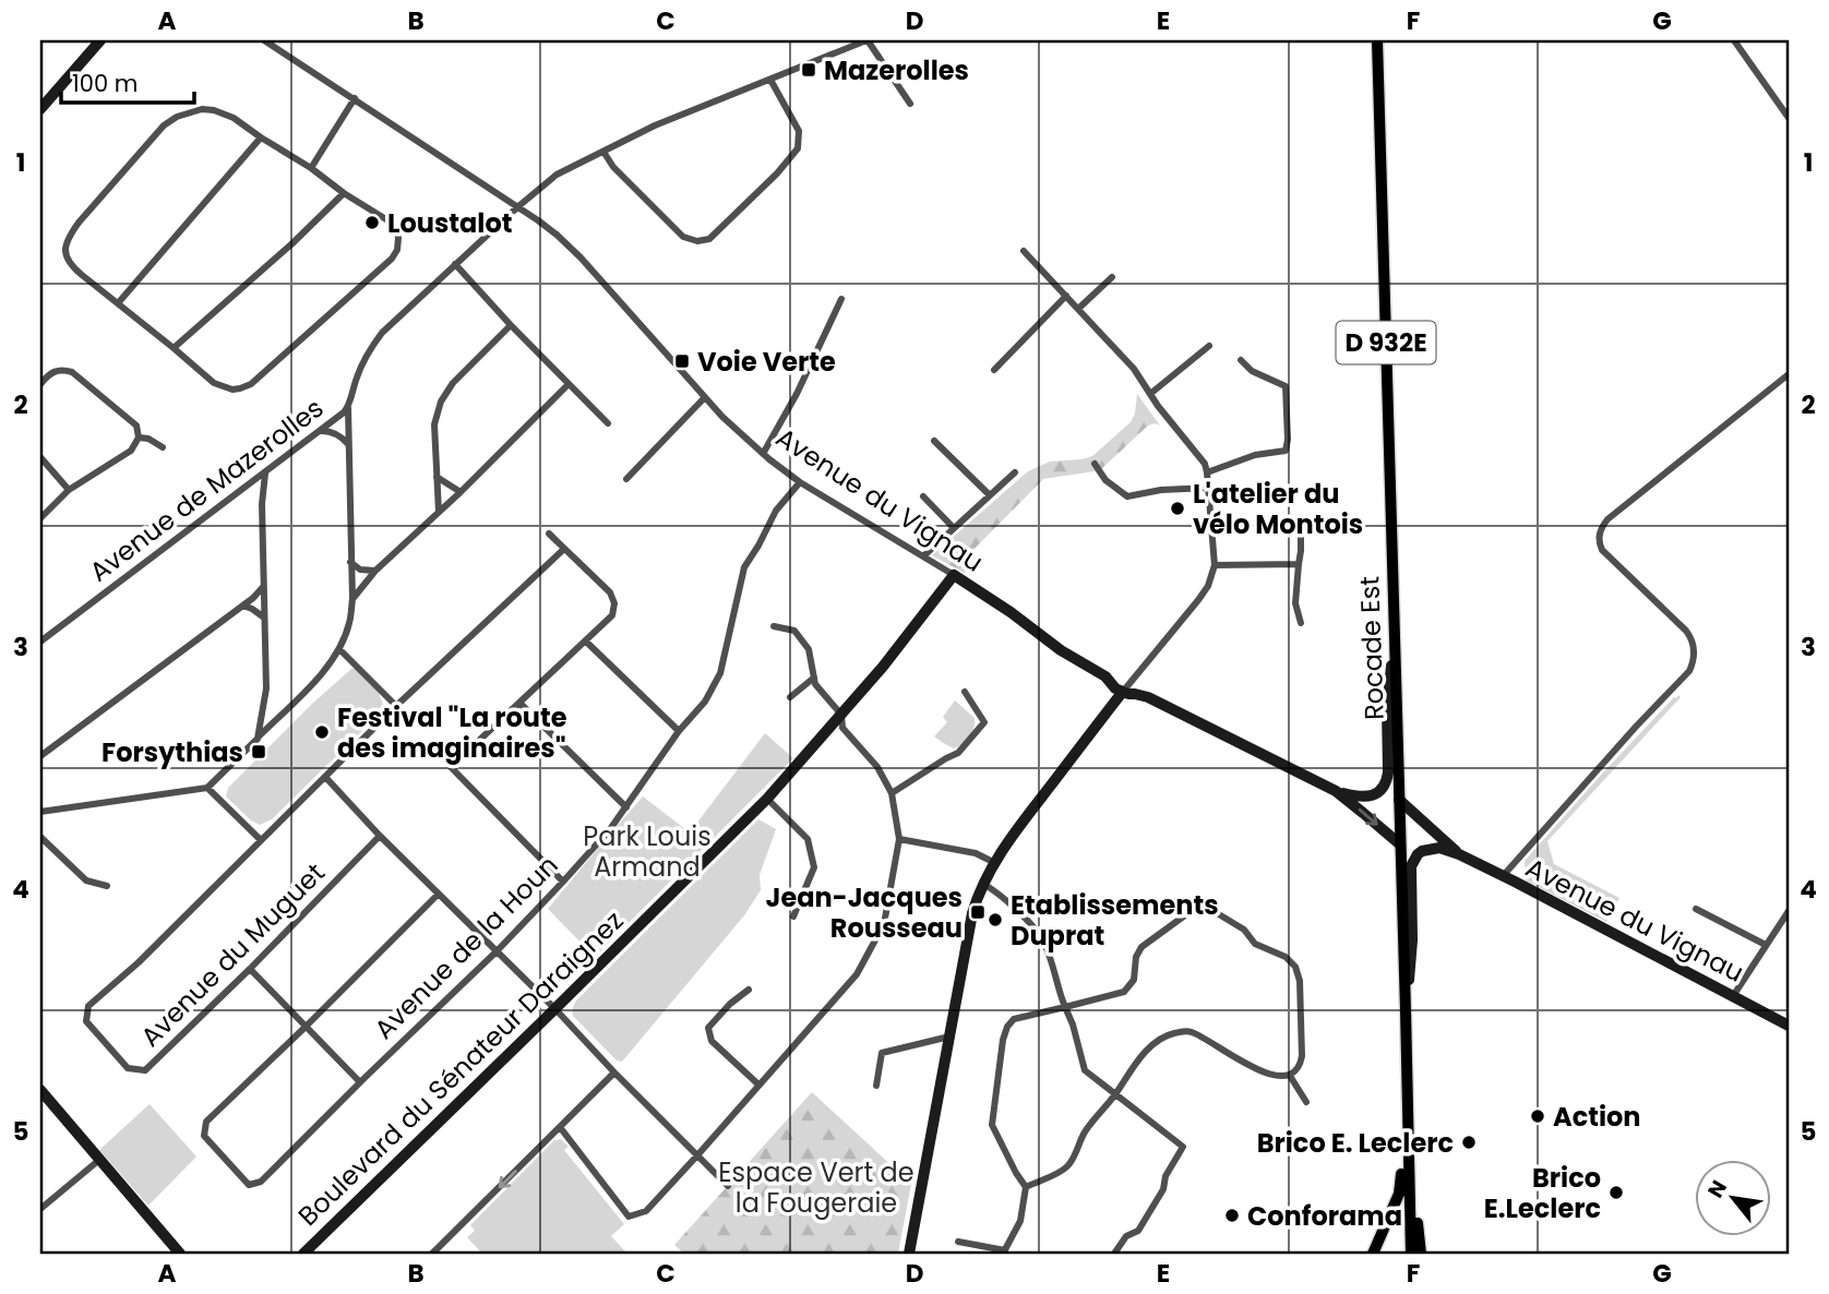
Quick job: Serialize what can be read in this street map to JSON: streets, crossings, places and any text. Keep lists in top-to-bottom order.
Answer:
{
  "streets": {
    "main road": ["D 932E", "Rocade Est"],
    "street": [
      "Avenue de Mazerolles",
      "Avenue du Vignau",
      "Avenue de la Houn",
      "Avenue du Muguet",
      "Boulevard du Sénateur Daraignez"
    ]
  },
  "crossings": [
    ["Avenue de Mazerolles", "Avenue du Vignau"],
    ["Avenue du Vignau", "Avenue de la Houn"],
    ["Avenue du Vignau", "Boulevard du Sénateur Daraignez"]
  ],
  "parks": ["Park Louis Armand", "Espace Vert de la Fougeraie"],
  "places": {
    "transit": [
      "Mazerolles",
      "Voie Verte",
      "Forsythias",
      "Jean-Jacques Rousseau"
    ],
    "other": [
      "Loustalot",
      "L'atelier du vélo Montois",
      "Festival \"La route des imaginaires\"",
      "Etablissements Duprat",
      "Action",
      "Brico E. Leclerc",
      "Brico E.Leclerc",
      "Conforama"
    ]
  },
  "scale_bar": "100 m",
  "north": "top left",
  "grid": {
    "columns": [
      "A",
      "B",
      "C",
      "D",
      "E",
      "F",
      "G"
    ],
    "rows": [
      "1",
      "2",
      "3",
      "4",
      "5"
    ]
  }
}
